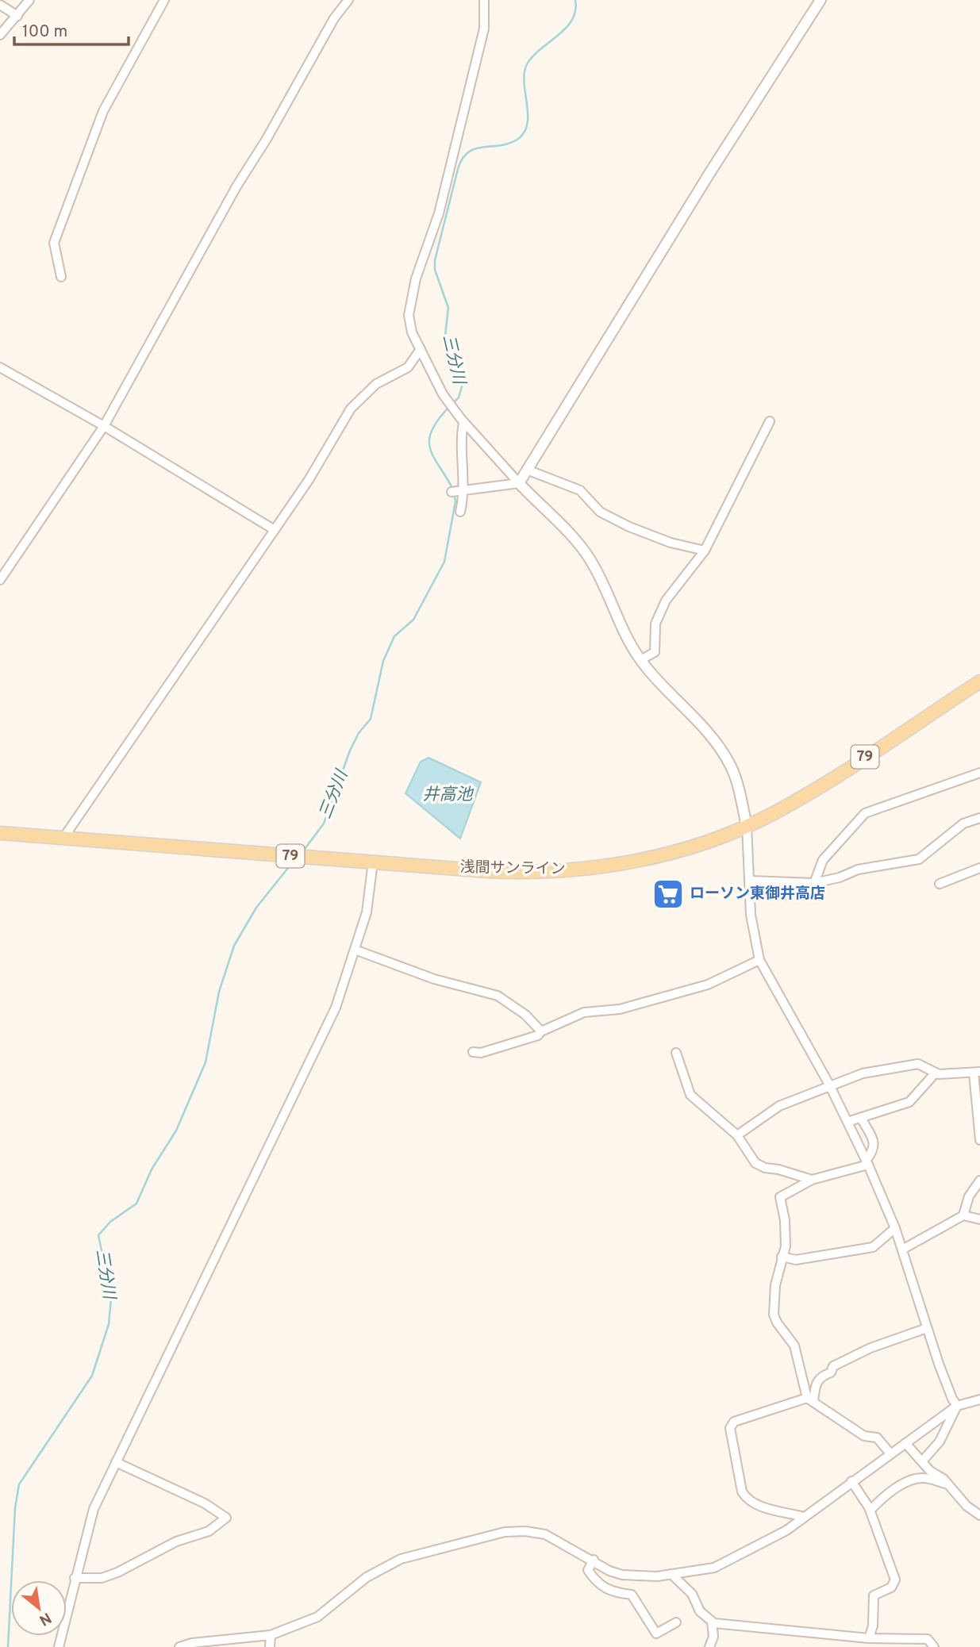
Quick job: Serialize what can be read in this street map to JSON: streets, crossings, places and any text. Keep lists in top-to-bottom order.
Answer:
{
  "streets": {
    "main road": ["79", "浅間サンライン"]
  },
  "water": ["三分川", "井高池"],
  "places": {
    "supermarket": ["ローソン東御井高店"]
  },
  "scale_bar": "100 m",
  "north": "bottom right"
}
